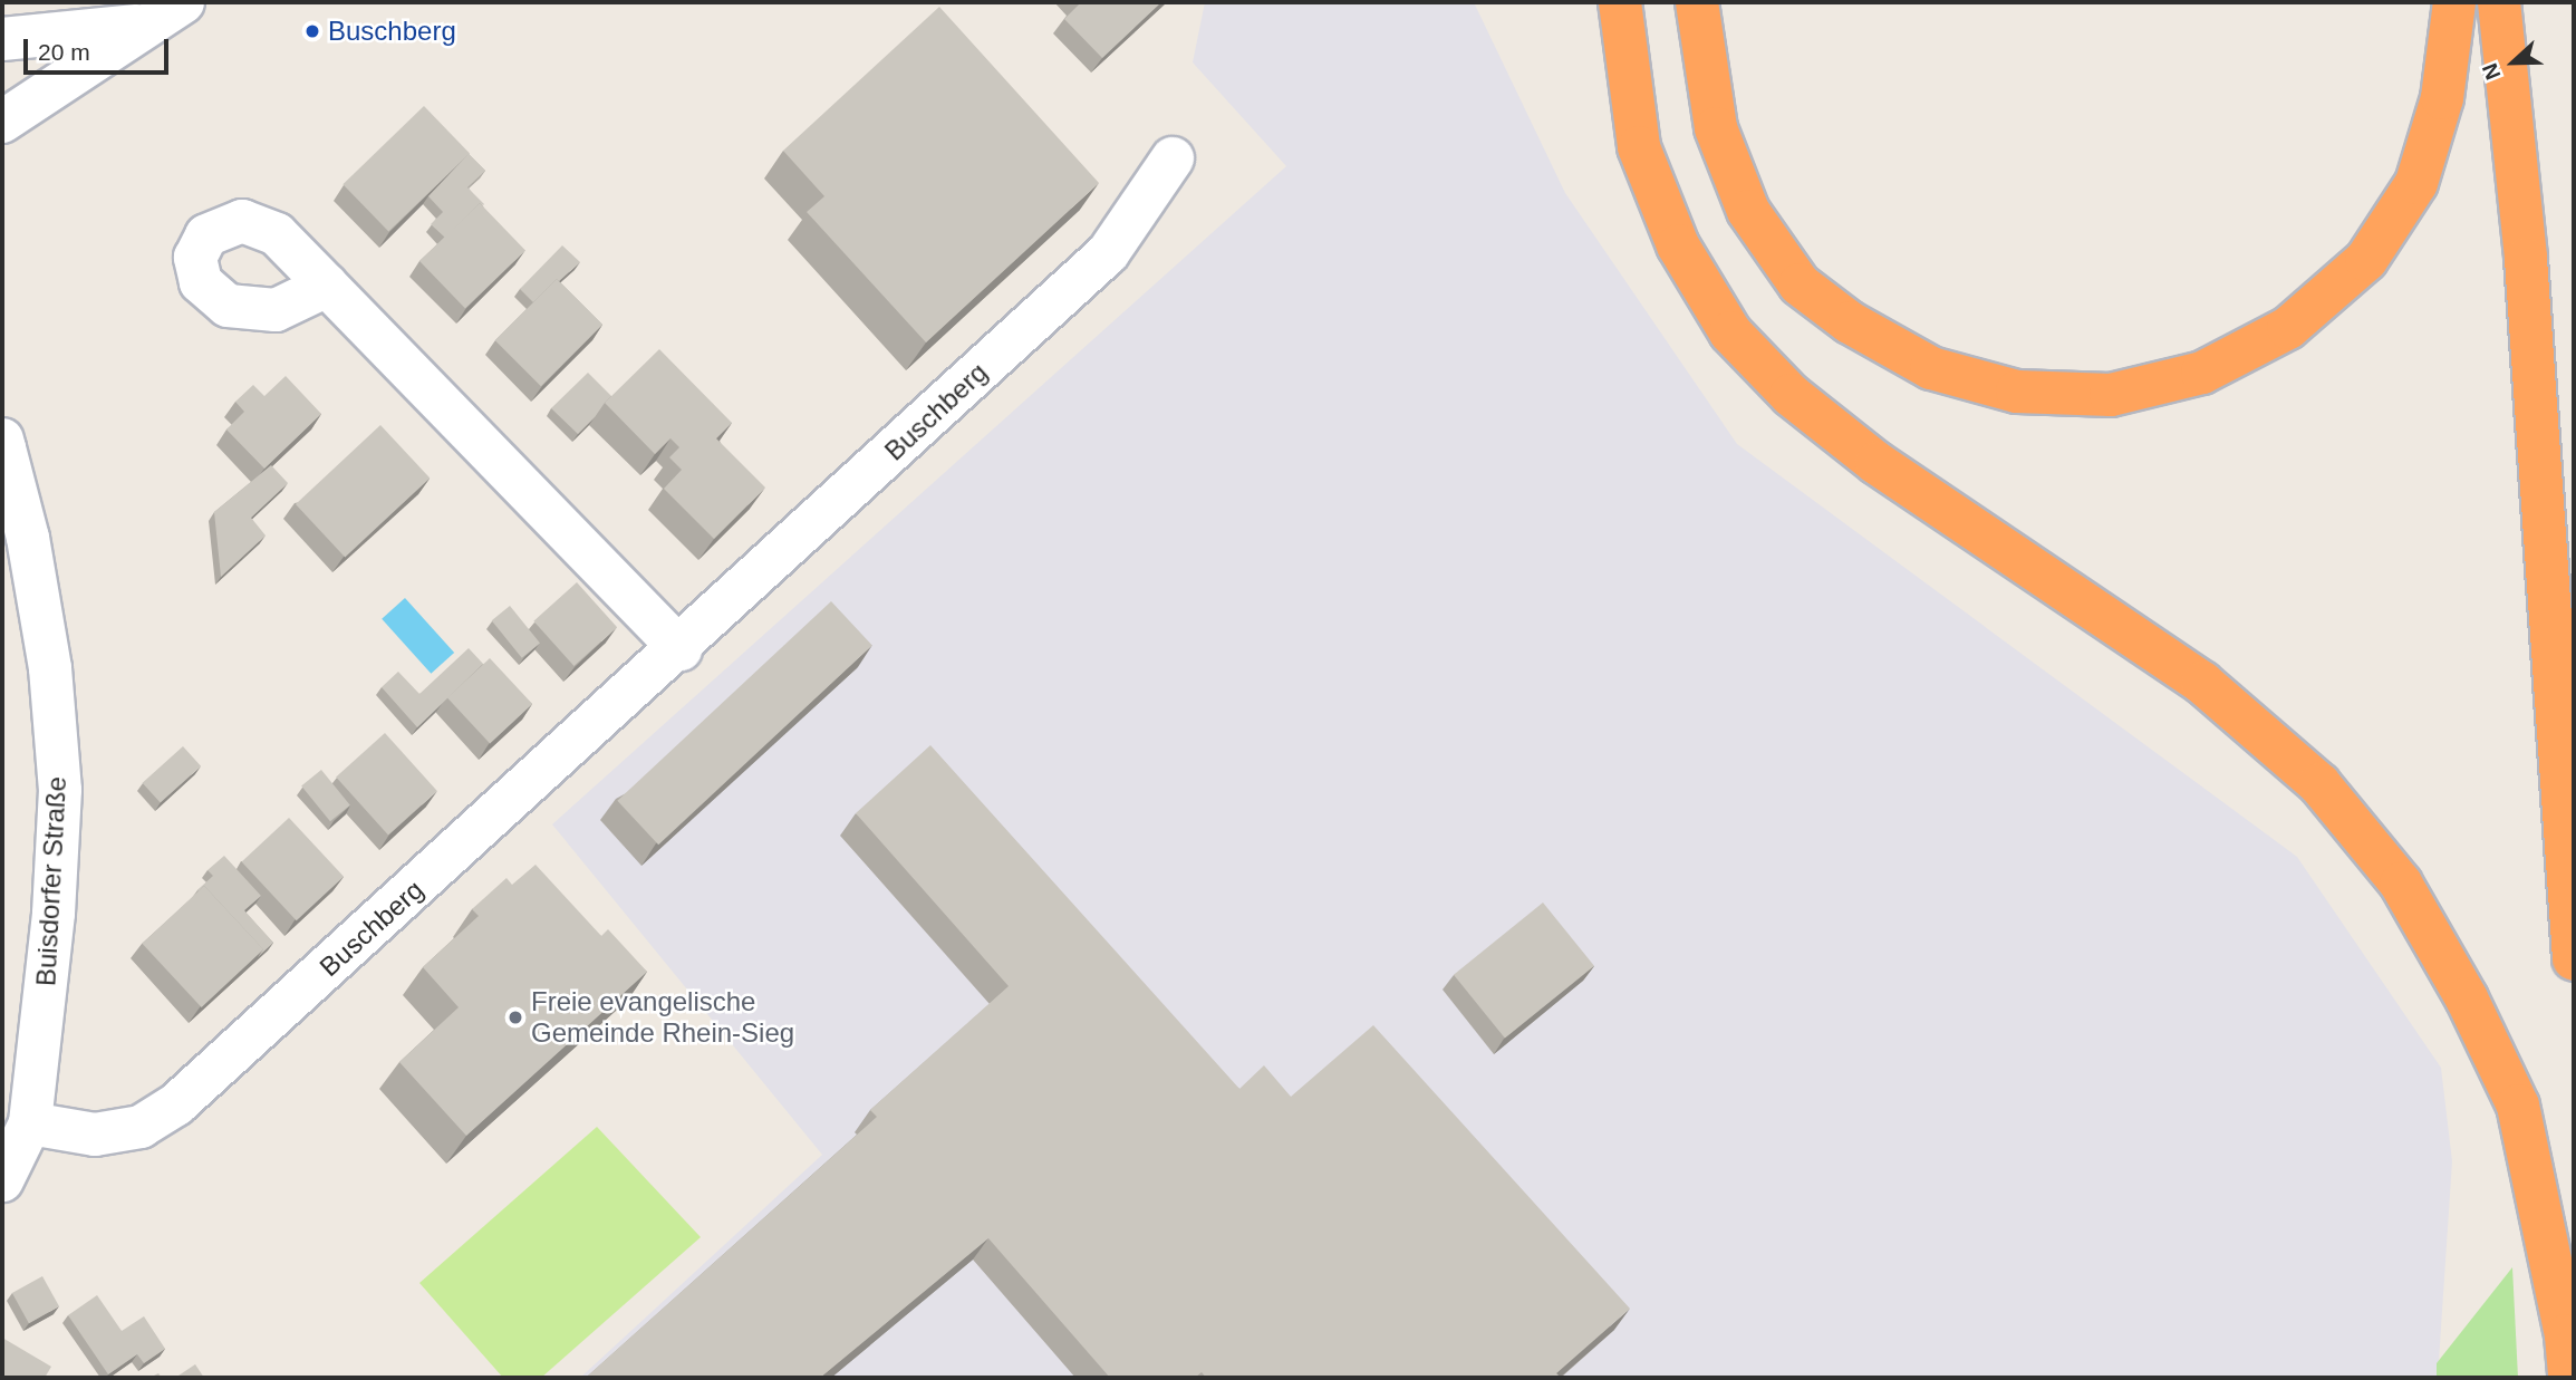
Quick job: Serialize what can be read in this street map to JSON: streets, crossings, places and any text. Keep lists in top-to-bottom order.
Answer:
{
  "streets": {
    "street": ["Buschberg", "Buisdorfer Straße"]
  },
  "crossings": [
    ["Buschberg", "Buisdorfer Straße"]
  ],
  "places": ["Buschberg", "Freie evangelische Gemeinde Rhein-Sieg"],
  "scale_bar": "20 m",
  "north": "left"
}
